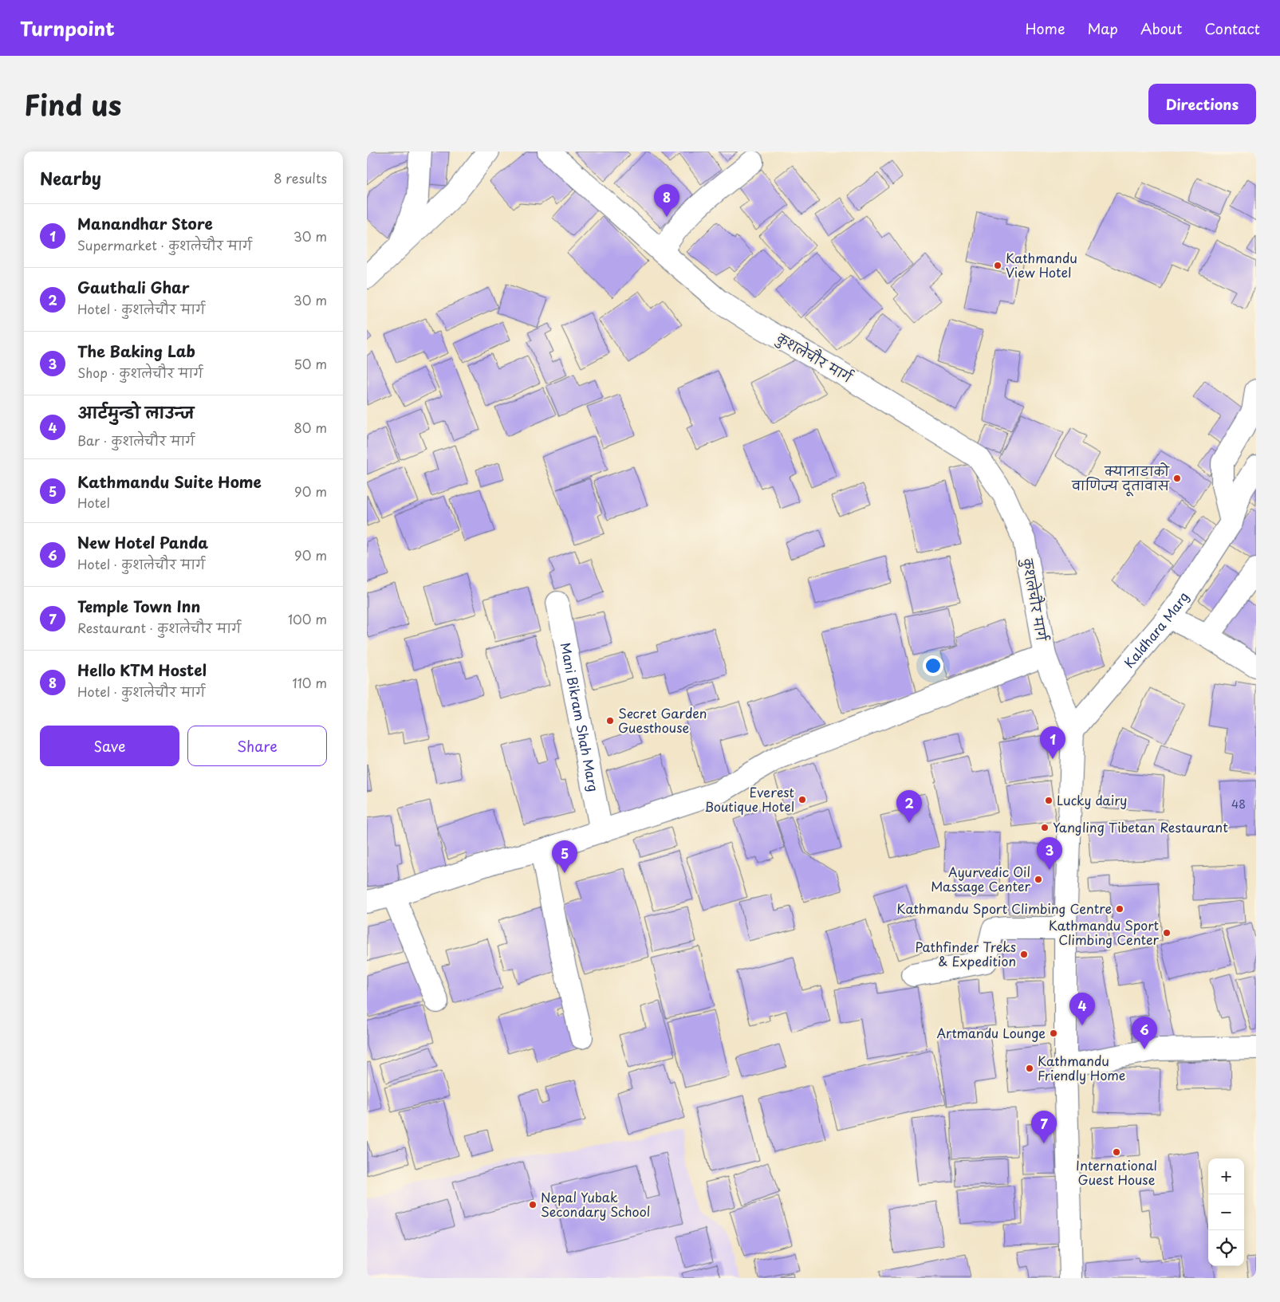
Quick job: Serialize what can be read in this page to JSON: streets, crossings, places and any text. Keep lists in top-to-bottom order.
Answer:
{
  "streets": {
    "street": ["कुशलेचौर मार्ग", "Kaldhara Marg", "Mani Bikram Shah Marg"]
  },
  "crossings": [
    ["कुशलेचौर मार्ग", "Kaldhara Marg"]
  ],
  "places": [
    "Kathmandu View Hotel",
    "क्यानाडाको वाणिज्य दूतावास",
    "Secret Garden Guesthouse",
    "Everest Boutique Hotel",
    "Lucky dairy",
    "Yangling Tibetan Restaurant",
    "Ayurvedic Oil Massage Center",
    "Kathmandu Sport Climbing Centre",
    "Kathmandu Sport Climbing Center",
    "Pathfinder Treks & Expedition",
    "Artmandu Lounge",
    "Kathmandu Friendly Home",
    "International Guest House",
    "Nepal Yubak Secondary School"
  ],
  "house_numbers": ["48"],
  "page": {
    "header": "Turnpoint",
    "nav": [
      "Home",
      "Map",
      "About",
      "Contact"
    ],
    "title": "Find us",
    "buttons": [
      "Directions",
      ["Save", "Share"]
    ],
    "heading": ["Nearby", "8 results"],
    "pins": [
      "8",
      "1",
      "2",
      "3",
      "5",
      "4",
      "6",
      "7"
    ],
    "list": [
      {
        "mark": "1",
        "name": "Manandhar Store",
        "note": "Supermarket · कुशलेचौर मार्ग",
        "value": "30 m"
      },
      {
        "mark": "2",
        "name": "Gauthali Ghar",
        "note": "Hotel · कुशलेचौर मार्ग",
        "value": "30 m"
      },
      {
        "mark": "3",
        "name": "The Baking Lab",
        "note": "Shop · कुशलेचौर मार्ग",
        "value": "50 m"
      },
      {
        "mark": "4",
        "name": "आर्टमुन्डो लाउन्ज",
        "note": "Bar · कुशलेचौर मार्ग",
        "value": "80 m"
      },
      {
        "mark": "5",
        "name": "Kathmandu Suite Home",
        "note": "Hotel",
        "value": "90 m"
      },
      {
        "mark": "6",
        "name": "New Hotel Panda",
        "note": "Hotel · कुशलेचौर मार्ग",
        "value": "90 m"
      },
      {
        "mark": "7",
        "name": "Temple Town Inn",
        "note": "Restaurant · कुशलेचौर मार्ग",
        "value": "100 m"
      },
      {
        "mark": "8",
        "name": "Hello KTM Hostel",
        "note": "Hotel · कुशलेचौर मार्ग",
        "value": "110 m"
      }
    ],
    "map_buttons": ["+", "−"]
  }
}
